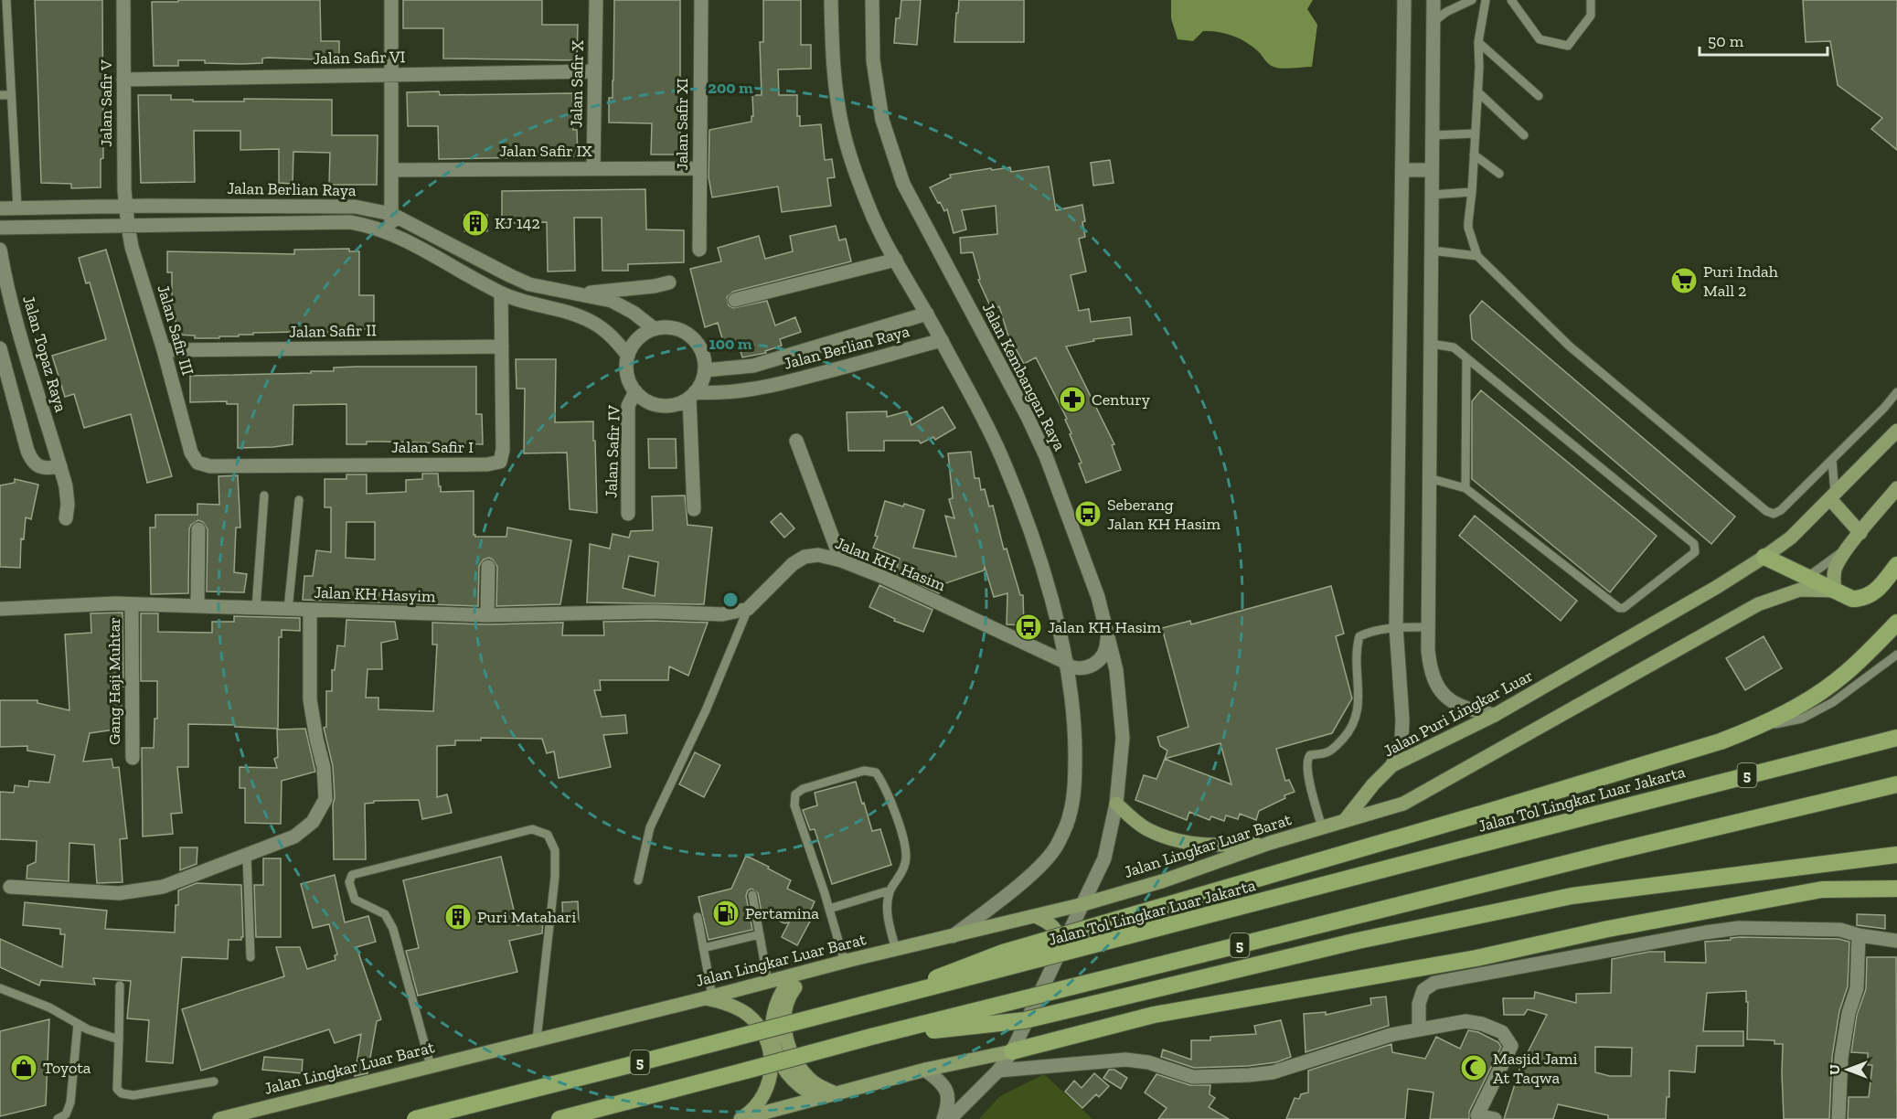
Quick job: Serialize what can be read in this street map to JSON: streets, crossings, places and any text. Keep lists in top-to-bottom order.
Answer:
{
  "streets": {
    "highway": ["5", "Jalan Tol Lingkar Luar Jakarta"],
    "main road": ["Jalan Puri Lingkar Luar", "Jalan Lingkar Luar Barat"],
    "street": [
      "Jalan Safir VI",
      "Jalan Safir X",
      "Jalan Safir V",
      "Jalan Safir XI",
      "Jalan Safir IX",
      "Jalan Berlian Raya",
      "Jalan Safir III",
      "Jalan Safir II",
      "Jalan Topaz Raya",
      "Jalan Kembangan Raya",
      "Jalan Safir I",
      "Jalan Safir IV",
      "Jalan KH. Hasim",
      "Jalan KH Hasyim",
      "Gang Haji Muhtar"
    ]
  },
  "crossings": [
    ["Jalan Safir VI", "Jalan Safir X"],
    ["Jalan Safir VI", "Jalan Safir V"],
    ["Jalan Safir X", "Jalan Safir IX"],
    ["Jalan Safir V", "Jalan Berlian Raya"],
    ["Jalan Safir V", "Jalan Safir III"],
    ["Jalan Safir XI", "Jalan Safir IX"],
    ["Jalan Berlian Raya", "Jalan Safir III"],
    ["Jalan Berlian Raya", "Jalan Safir I"],
    ["Jalan Berlian Raya", "Jalan Safir IV"],
    ["Jalan Safir III", "Jalan Safir II"],
    ["Jalan Safir III", "Jalan Safir I"],
    ["Jalan Safir II", "Jalan Safir I"],
    ["Jalan Kembangan Raya", "Jalan Lingkar Luar Barat"],
    ["Jalan KH. Hasim", "Jalan KH Hasyim"],
    ["Jalan KH Hasyim", "Gang Haji Muhtar"],
    ["Jalan Puri Lingkar Luar", "Jalan Lingkar Luar Barat"]
  ],
  "places": {
    "building": ["KJ 142", "Puri Matahari"],
    "supermarket": ["Puri Indah Mall 2"],
    "pharmacy": ["Century"],
    "bus stop": ["Seberang Jalan KH Hasim", "Jalan KH Hasim"],
    "fuel station": ["Pertamina"],
    "shop": ["Toyota"],
    "mosque": ["Masjid Jami At Taqwa"]
  },
  "scale_bar": "50 m",
  "north": "left",
  "rings": ["200 m", "100 m"]
}
